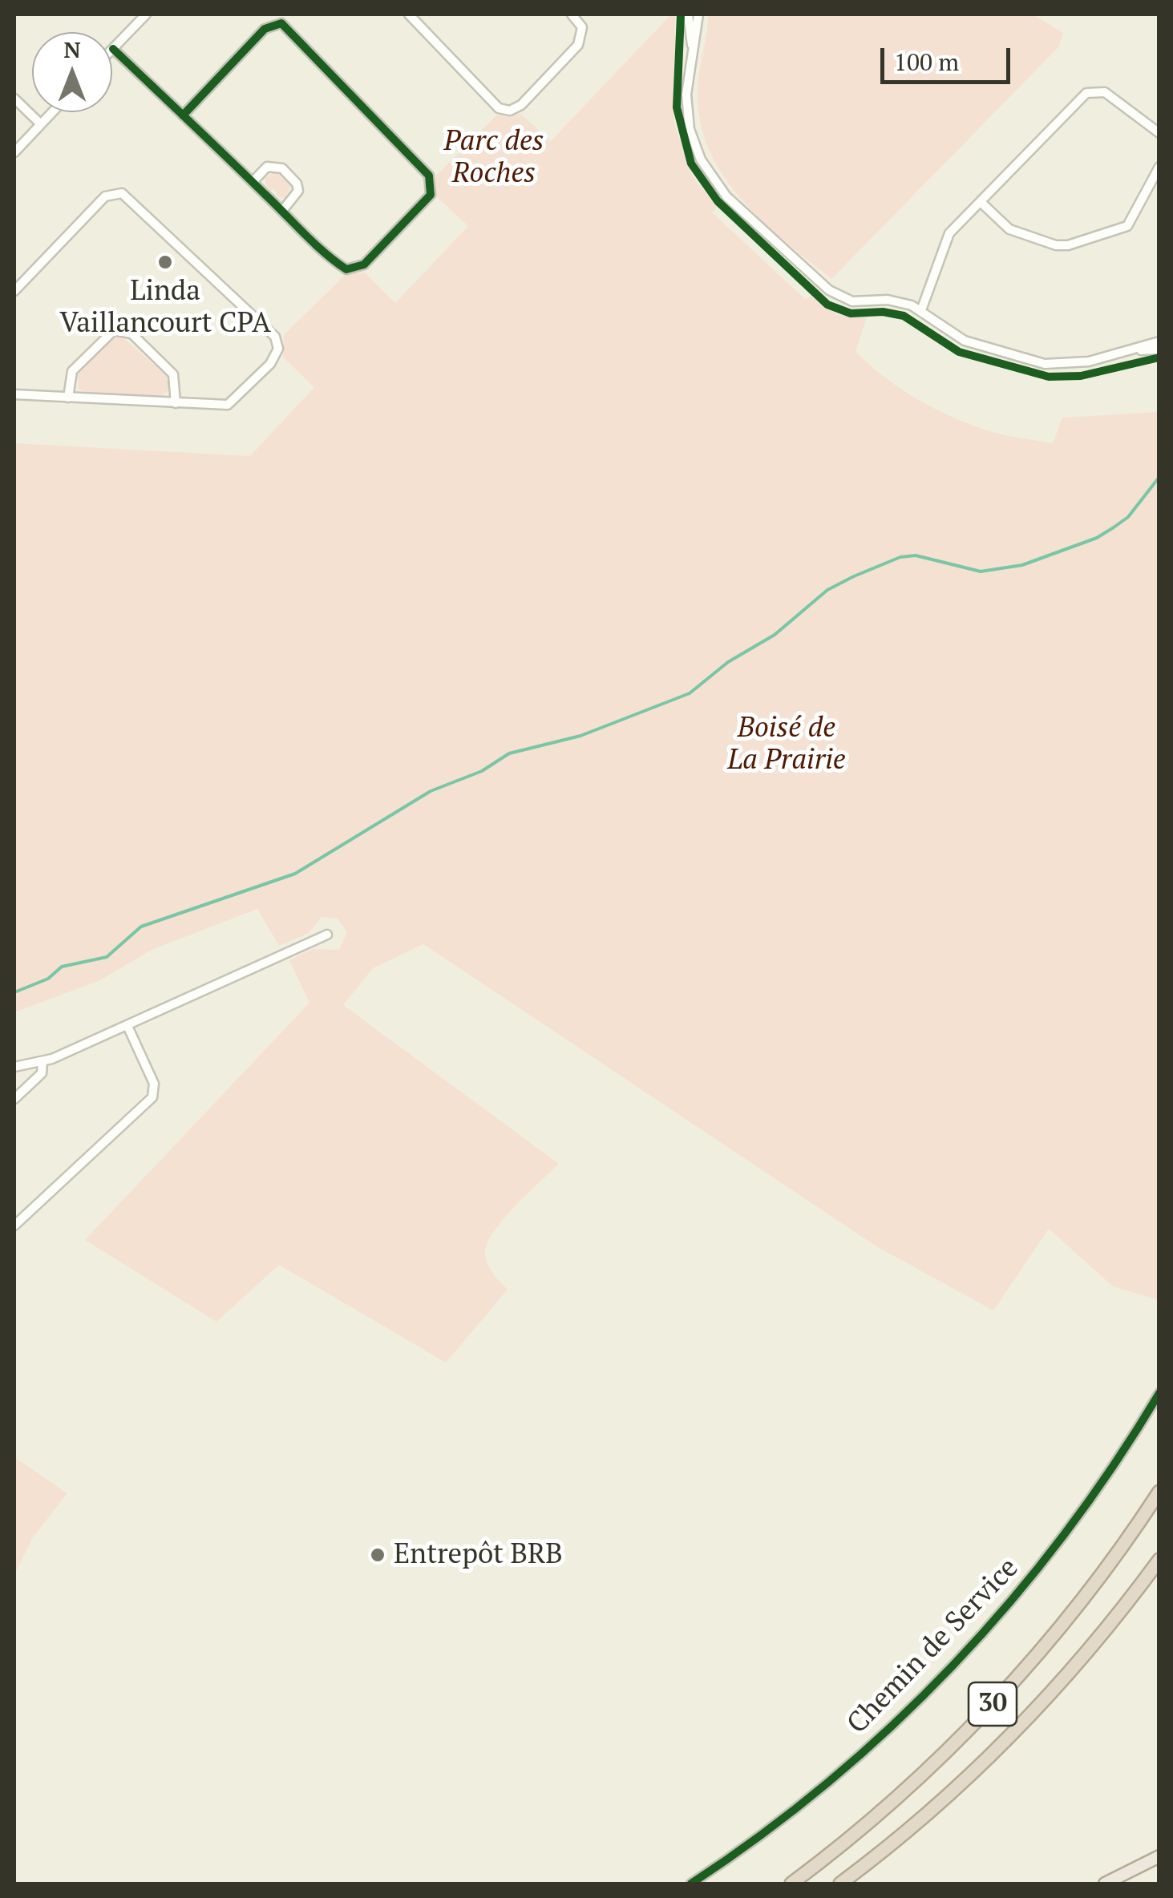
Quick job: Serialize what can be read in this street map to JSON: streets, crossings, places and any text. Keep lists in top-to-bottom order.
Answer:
{
  "streets": {
    "highway": ["30"],
    "street": ["Chemin de Service"]
  },
  "parks": ["Parc des Roches", "Boisé de La Prairie"],
  "places": ["Linda Vaillancourt CPA", "Entrepôt BRB"],
  "scale_bar": "100 m",
  "north": "top"
}
